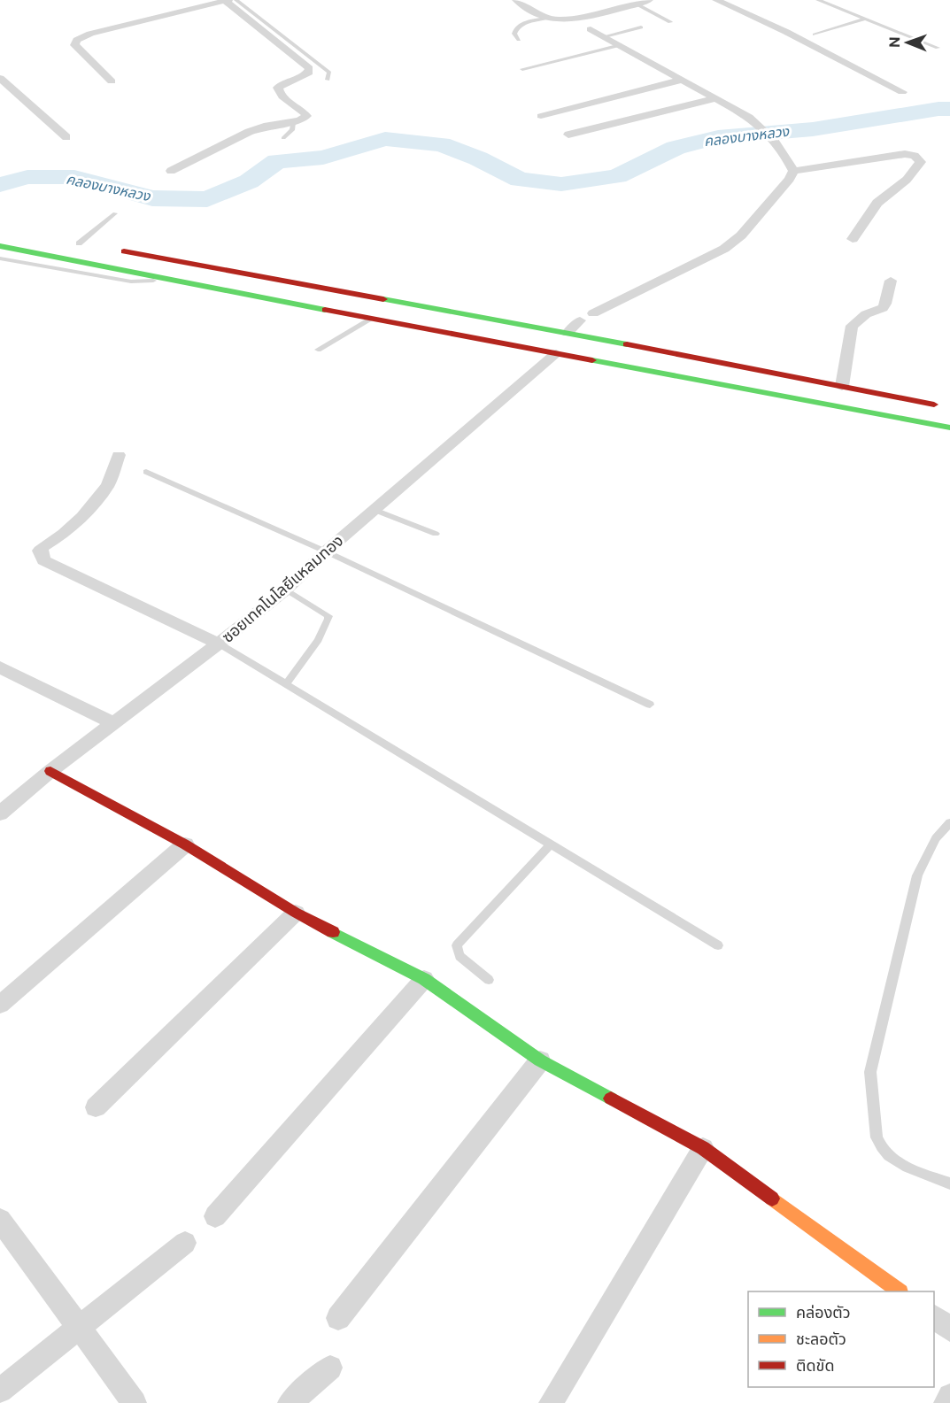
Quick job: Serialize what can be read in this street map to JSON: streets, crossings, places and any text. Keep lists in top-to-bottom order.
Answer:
{
  "streets": {
    "street": ["ซอยเทคโนโลยีแหลมทอง"]
  },
  "water": ["คลองบางหลวง"],
  "legend": ["คล่องตัว", "ชะลอตัว", "ติดขัด"],
  "north": "left"
}
